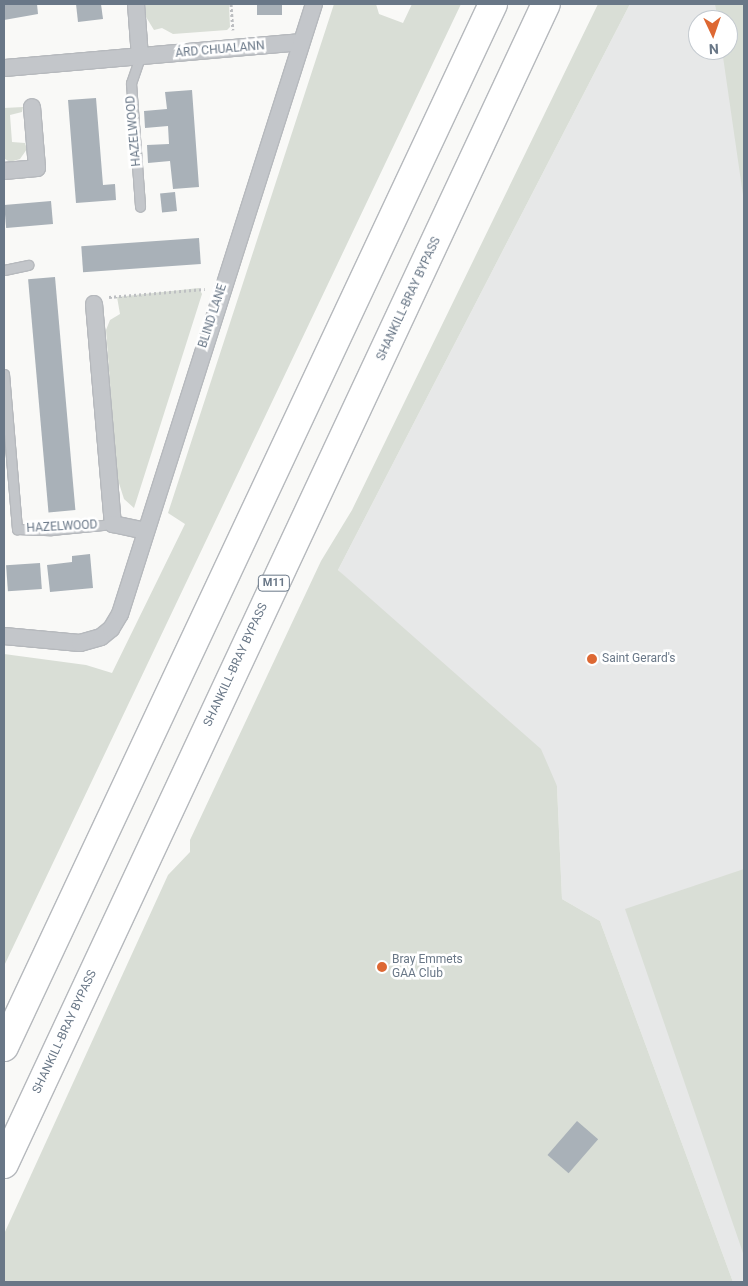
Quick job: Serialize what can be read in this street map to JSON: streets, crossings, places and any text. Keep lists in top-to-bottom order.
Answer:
{
  "streets": {
    "highway": ["SHANKILL-BRAY BYPASS", "M11"],
    "street": ["ÁRD CHUALANN", "HAZELWOOD", "BLIND LANE"]
  },
  "crossings": [
    ["ÁRD CHUALANN", "HAZELWOOD"],
    ["ÁRD CHUALANN", "BLIND LANE"],
    ["HAZELWOOD", "BLIND LANE"]
  ],
  "places": ["Saint Gerard's", "Bray Emmets GAA Club"],
  "north": "bottom"
}
